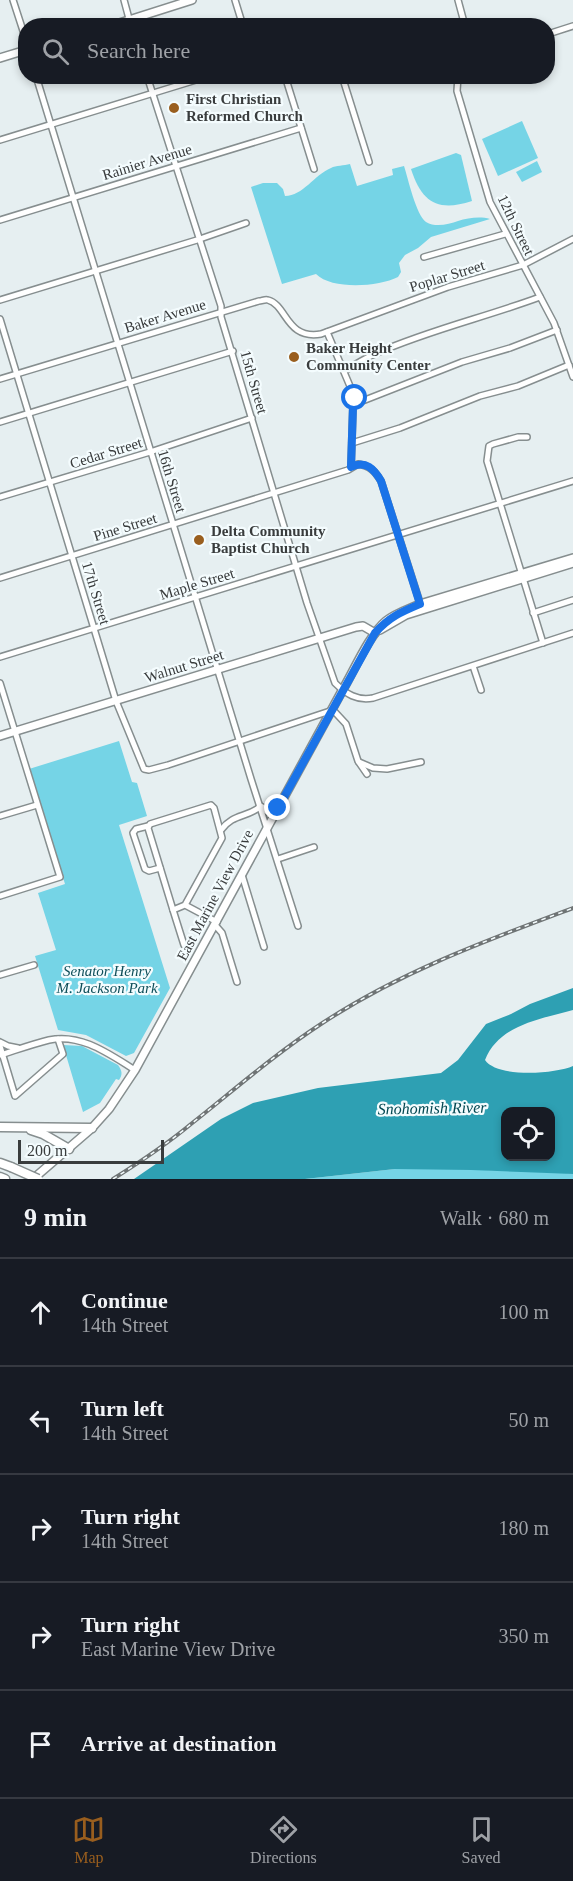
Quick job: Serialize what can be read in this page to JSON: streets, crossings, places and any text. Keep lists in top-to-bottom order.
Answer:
{
  "streets": {
    "main road": ["Walnut Street", "East Marine View Drive"],
    "street": [
      "Rainier Avenue",
      "12th Street",
      "Poplar Street",
      "Baker Avenue",
      "15th Street",
      "Cedar Street",
      "16th Street",
      "Pine Street",
      "Maple Street",
      "17th Street"
    ]
  },
  "crossings": [
    ["Rainier Avenue", "15th Street"],
    ["Rainier Avenue", "16th Street"],
    ["12th Street", "Poplar Street"],
    ["Poplar Street", "Baker Avenue"],
    ["Baker Avenue", "15th Street"],
    ["Baker Avenue", "16th Street"],
    ["Baker Avenue", "17th Street"],
    ["15th Street", "Cedar Street"],
    ["15th Street", "Pine Street"],
    ["15th Street", "Maple Street"],
    ["15th Street", "Walnut Street"],
    ["15th Street", "East Marine View Drive"],
    ["Cedar Street", "16th Street"],
    ["Cedar Street", "17th Street"],
    ["16th Street", "Pine Street"],
    ["16th Street", "Maple Street"],
    ["16th Street", "17th Street"],
    ["16th Street", "Walnut Street"],
    ["16th Street", "East Marine View Drive"],
    ["Pine Street", "Maple Street"],
    ["Pine Street", "17th Street"],
    ["Maple Street", "17th Street"],
    ["17th Street", "Walnut Street"],
    ["Walnut Street", "East Marine View Drive"]
  ],
  "water": ["Snohomish River"],
  "parks": ["Senator Henry M. Jackson Park"],
  "places": ["First Christian Reformed Church", "Baker Height Community Center", "Delta Community Baptist Church"],
  "scale_bar": "200 m",
  "page": {
    "search": "Search here",
    "scale": "200 m",
    "heading": ["9 min", "Walk · 680 m"],
    "list": [
      ["Continue", "14th Street", "100 m"],
      ["Turn left", "14th Street", "50 m"],
      ["Turn right", "14th Street", "180 m"],
      ["Turn right", "East Marine View Drive", "350 m"],
      "Arrive at destination"
    ],
    "nav": ["Map", "Directions", "Saved"]
  }
}
